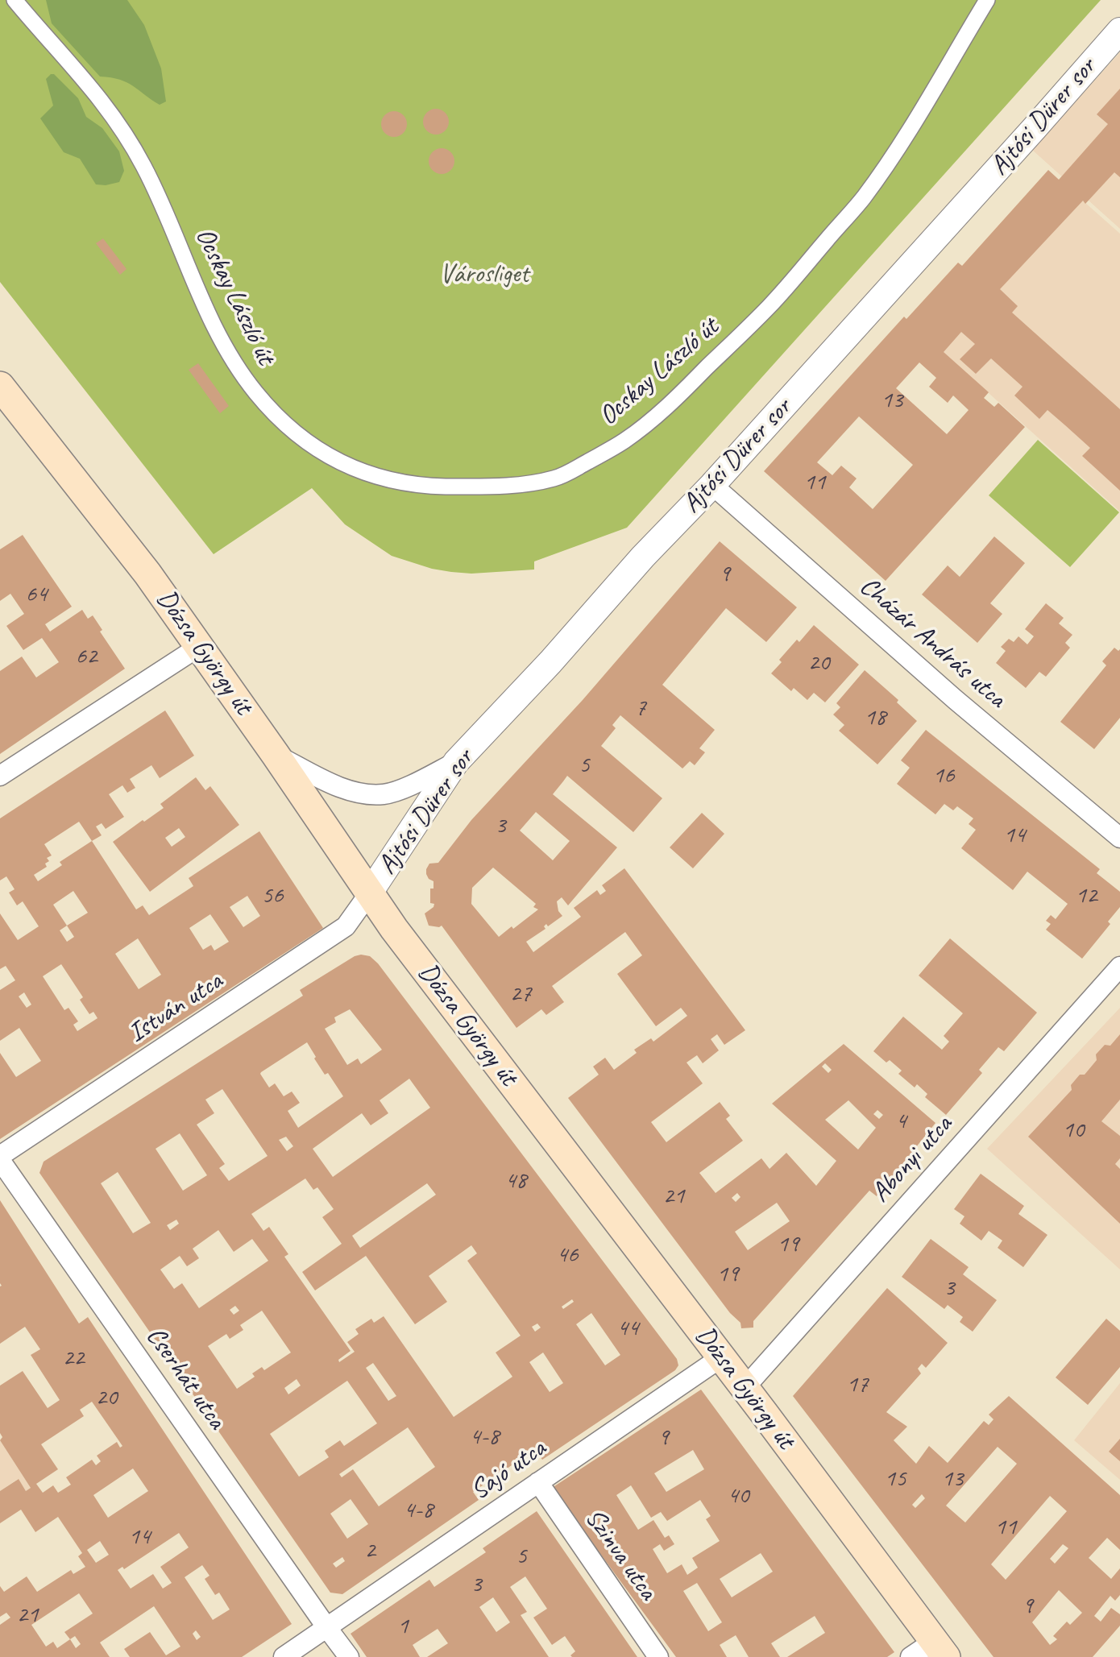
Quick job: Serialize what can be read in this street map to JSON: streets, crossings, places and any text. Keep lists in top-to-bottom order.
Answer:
{
  "streets": {
    "main road": ["Dózsa György út"],
    "street": [
      "Ajtósi Dürer sor",
      "Ocskay László út",
      "Cházár András utca",
      "István utca",
      "Abonyi utca",
      "Cserhát utca",
      "Sajó utca",
      "Szinva utca"
    ]
  },
  "crossings": [
    ["Ajtósi Dürer sor", "Cházár András utca"],
    ["Ajtósi Dürer sor", "Dózsa György út"],
    ["Ajtósi Dürer sor", "István utca"],
    ["Dózsa György út", "István utca"],
    ["Dózsa György út", "Abonyi utca"],
    ["Dózsa György út", "Sajó utca"],
    ["István utca", "Cserhát utca"],
    ["Cserhát utca", "Sajó utca"],
    ["Sajó utca", "Szinva utca"]
  ],
  "parks": ["Városliget"],
  "house_numbers": [
    "13",
    "11",
    "9",
    "64",
    "62",
    "20",
    "7",
    "18",
    "5",
    "16",
    "3",
    "14",
    "56",
    "12",
    "27",
    "4",
    "10",
    "48",
    "21",
    "19",
    "46",
    "19",
    "3",
    "44",
    "22",
    "17",
    "20",
    "4-8",
    "9",
    "15",
    "13",
    "40",
    "4-8",
    "11",
    "14",
    "2",
    "5",
    "3",
    "9",
    "21",
    "1"
  ]
}
